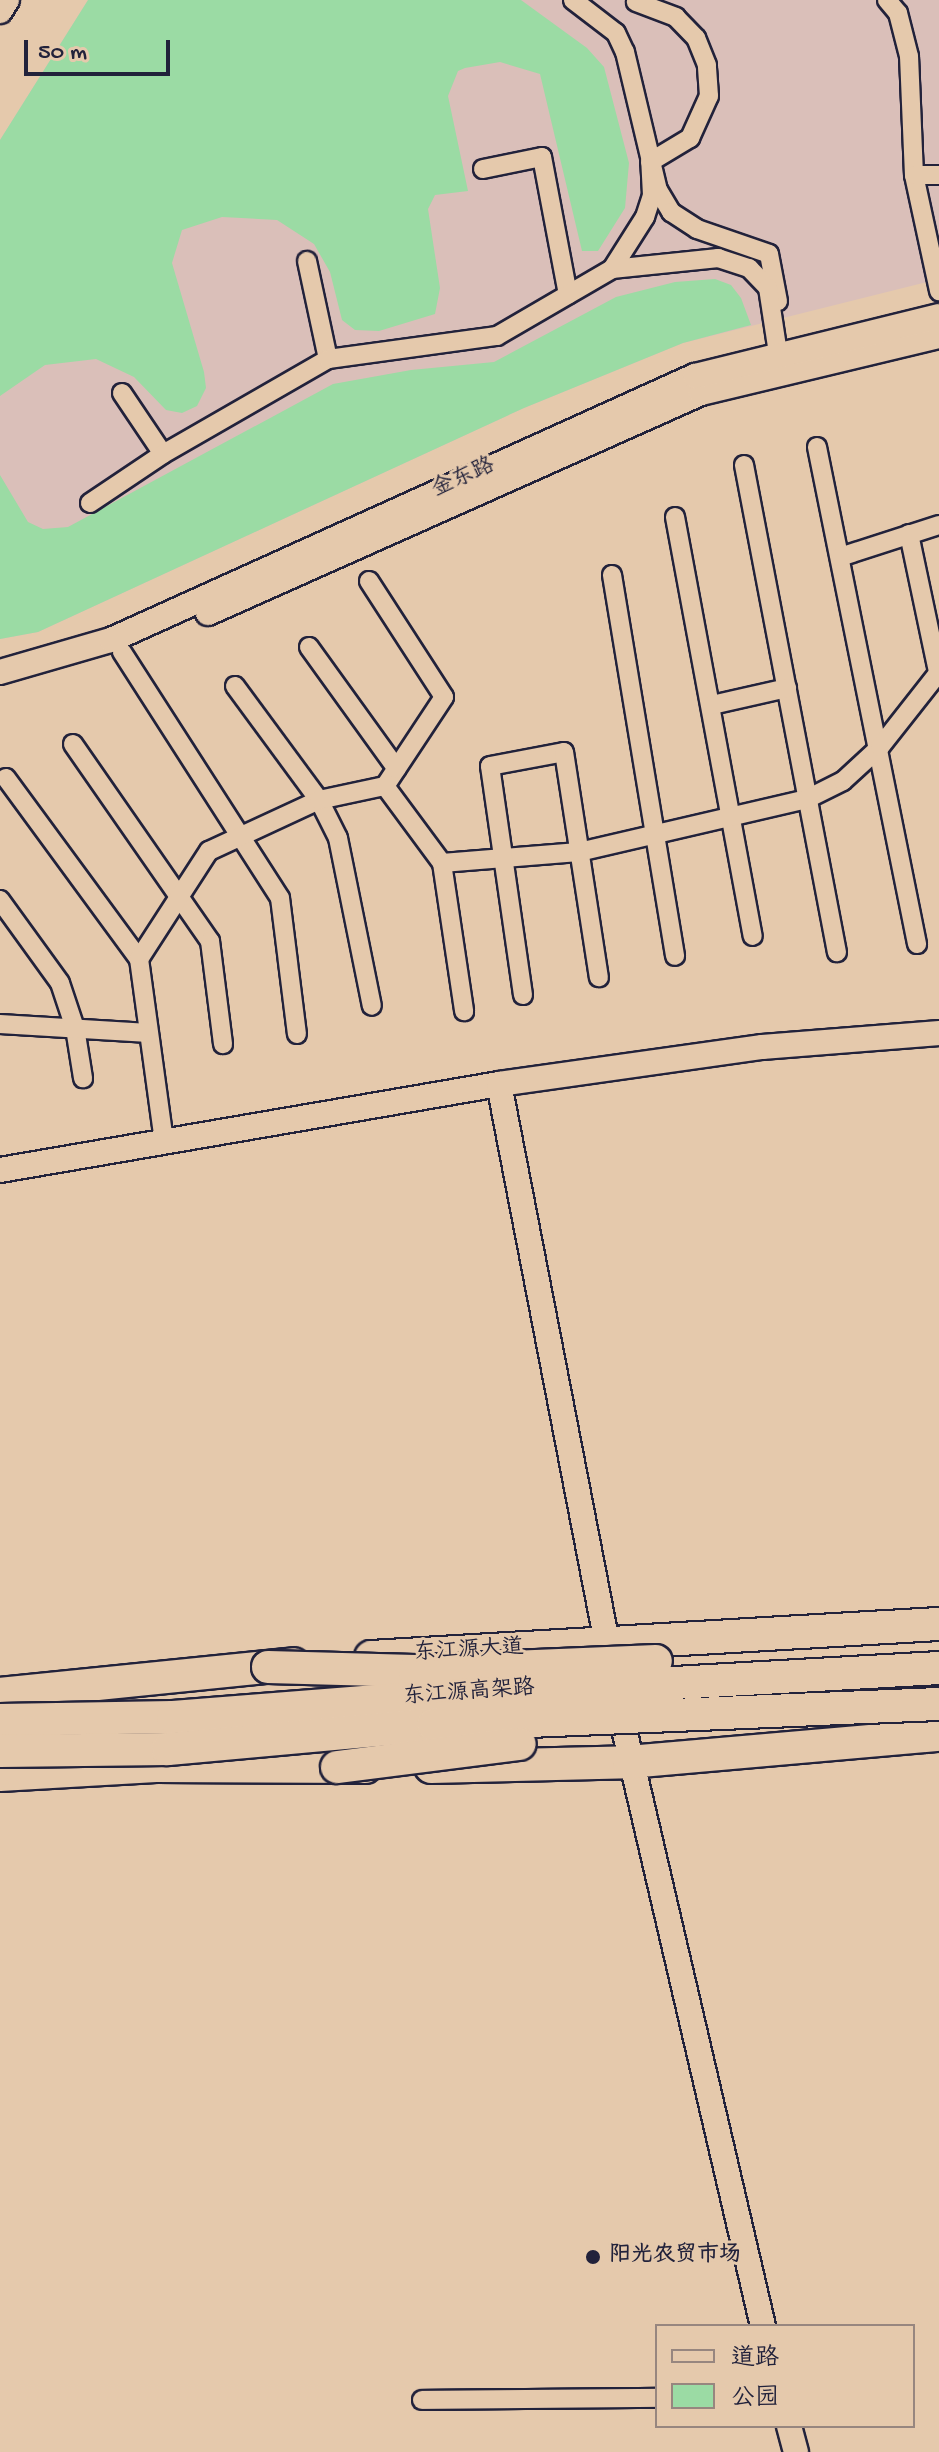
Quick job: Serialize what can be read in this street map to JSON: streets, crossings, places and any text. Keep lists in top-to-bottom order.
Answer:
{
  "streets": {
    "highway": ["东江源大道", "东江源高架路"],
    "street": ["金东路"]
  },
  "places": ["阳光农贸市场"],
  "legend": ["道路", "公园"],
  "scale_bar": "50 m"
}
